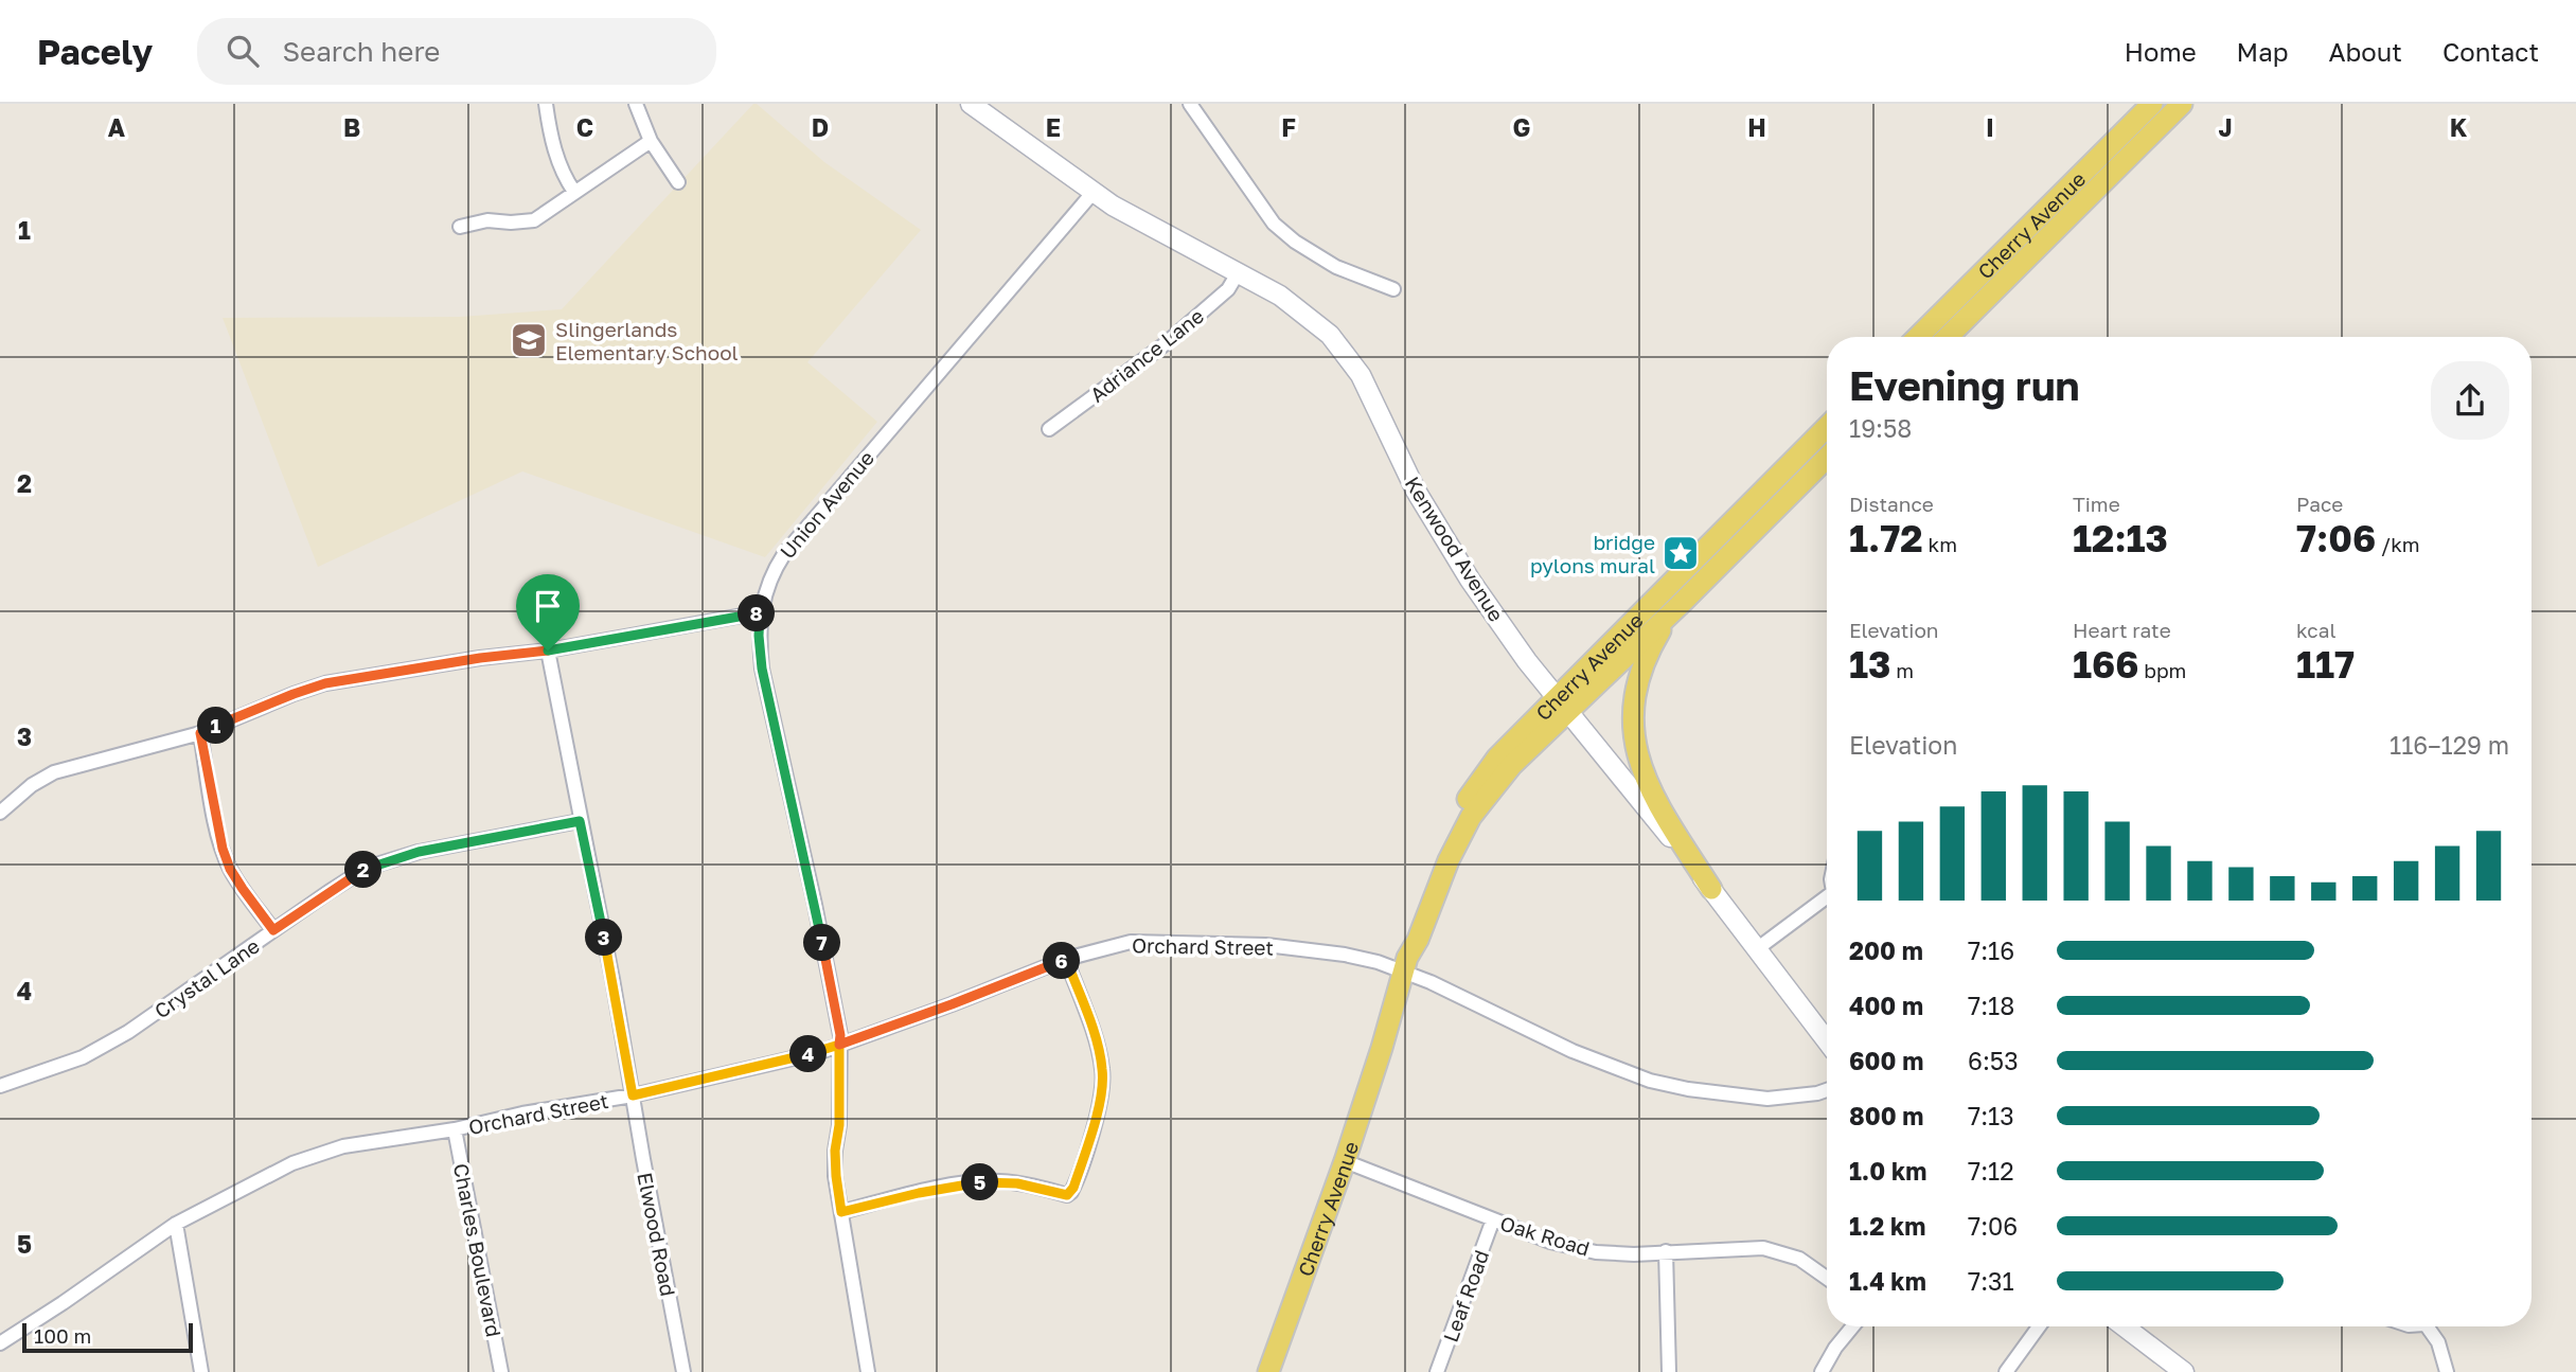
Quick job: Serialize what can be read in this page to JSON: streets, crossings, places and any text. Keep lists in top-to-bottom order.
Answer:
{
  "streets": {
    "main road": ["Cherry Avenue", "Kenwood Avenue"],
    "street": [
      "Adriance Lane",
      "Union Avenue",
      "Orchard Street",
      "Crystal Lane",
      "Elwood Road",
      "Oak Road",
      "Charles Boulevard",
      "Leaf Road"
    ]
  },
  "crossings": [
    ["Cherry Avenue", "Kenwood Avenue"],
    ["Cherry Avenue", "Orchard Street"],
    ["Cherry Avenue", "Oak Road"],
    ["Adriance Lane", "Kenwood Avenue"],
    ["Union Avenue", "Kenwood Avenue"],
    ["Union Avenue", "Orchard Street"],
    ["Orchard Street", "Elwood Road"],
    ["Orchard Street", "Charles Boulevard"],
    ["Crystal Lane", "Elwood Road"],
    ["Oak Road", "Leaf Road"]
  ],
  "places": {
    "school or university": ["Slingerlands Elementary School"],
    "place": ["bridge pylons mural"]
  },
  "scale_bar": "100 m",
  "page": {
    "header": "Pacely",
    "search": "Search here",
    "nav": [
      "Home",
      "Map",
      "About",
      "Contact"
    ],
    "heading": ["Evening run", "19:58"],
    "stats": [
      ["Distance", "1.72 km"],
      ["Time", "12:13"],
      ["Pace", "7:06 /km"],
      ["Elevation", "13 m"],
      ["Heart rate", "166 bpm"],
      ["kcal", "117"]
    ],
    "pins": [
      "8",
      "1",
      "2",
      "3",
      "7",
      "6",
      "4",
      "5"
    ],
    "chart": ["Elevation", "116–129 m"],
    "list": [
      {
        "name": "200 m",
        "note": "7:16"
      },
      {
        "name": "400 m",
        "note": "7:18"
      },
      {
        "name": "600 m",
        "note": "6:53"
      },
      {
        "name": "800 m",
        "note": "7:13"
      },
      {
        "name": "1.0 km",
        "note": "7:12"
      },
      {
        "name": "1.2 km",
        "note": "7:06"
      },
      {
        "name": "1.4 km",
        "note": "7:31"
      }
    ],
    "scale": "100 m"
  },
  "grid": {
    "columns": [
      "A",
      "B",
      "C",
      "D",
      "E",
      "F",
      "G",
      "H",
      "I",
      "J",
      "K"
    ],
    "rows": [
      "1",
      "2",
      "3",
      "4",
      "5"
    ]
  }
}
